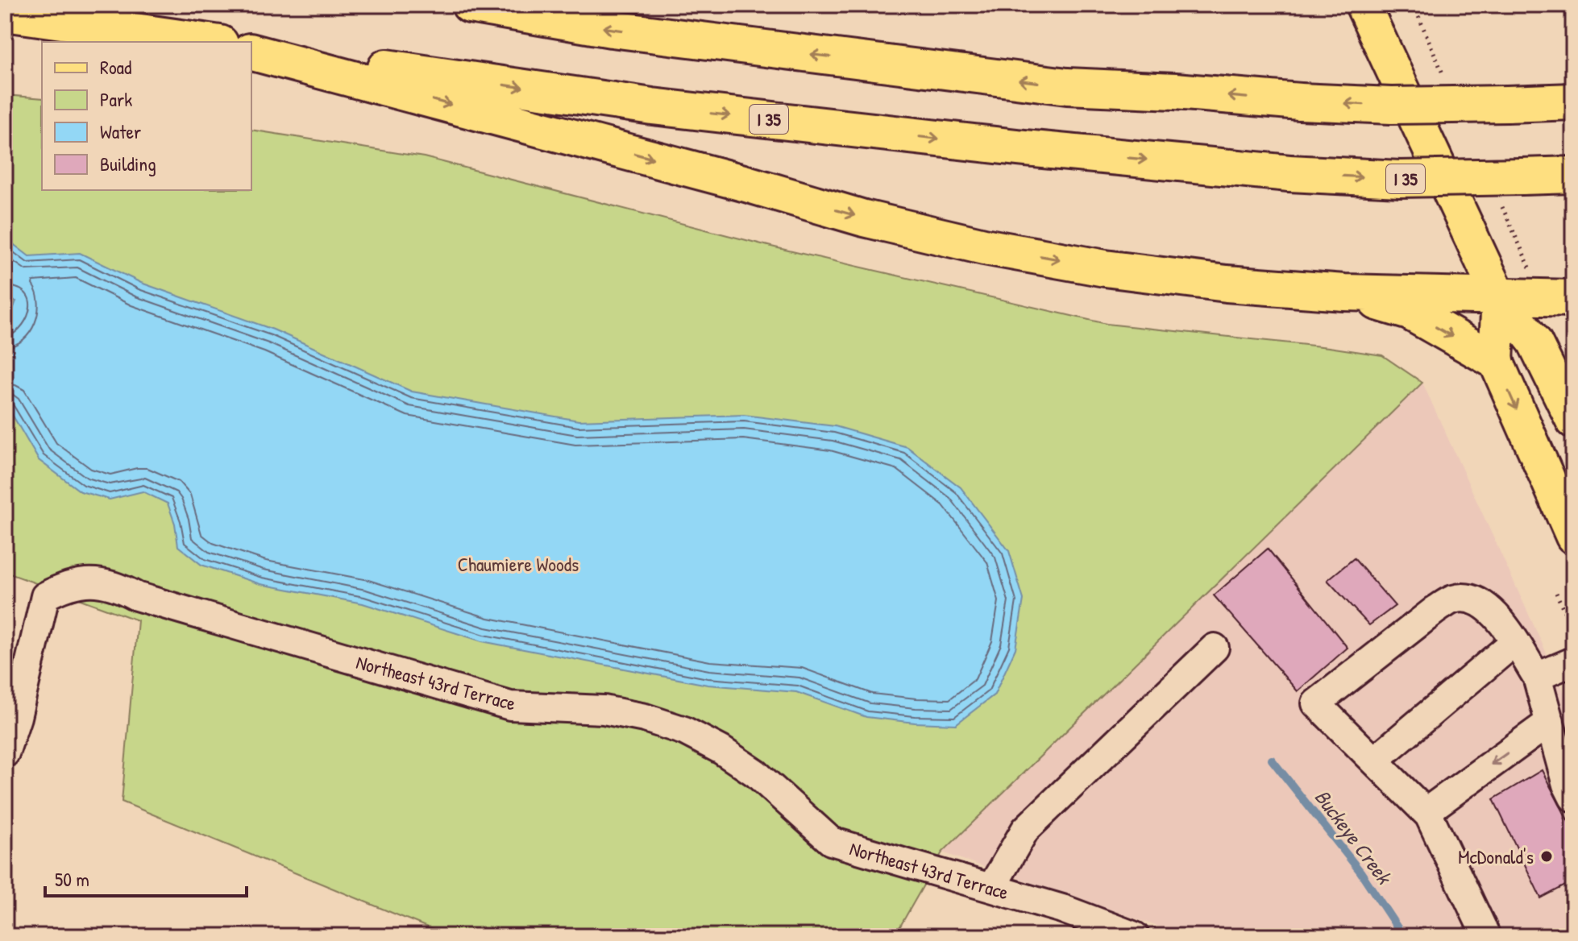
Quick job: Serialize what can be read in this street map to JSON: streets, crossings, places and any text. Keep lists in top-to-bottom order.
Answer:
{
  "streets": {
    "highway": ["I 35"],
    "street": ["Northeast 43rd Terrace"]
  },
  "water": ["Buckeye Creek"],
  "parks": ["Chaumiere Woods"],
  "places": ["McDonald's"],
  "legend": [
    "Road",
    "Park",
    "Water",
    "Building"
  ],
  "scale_bar": "50 m"
}
